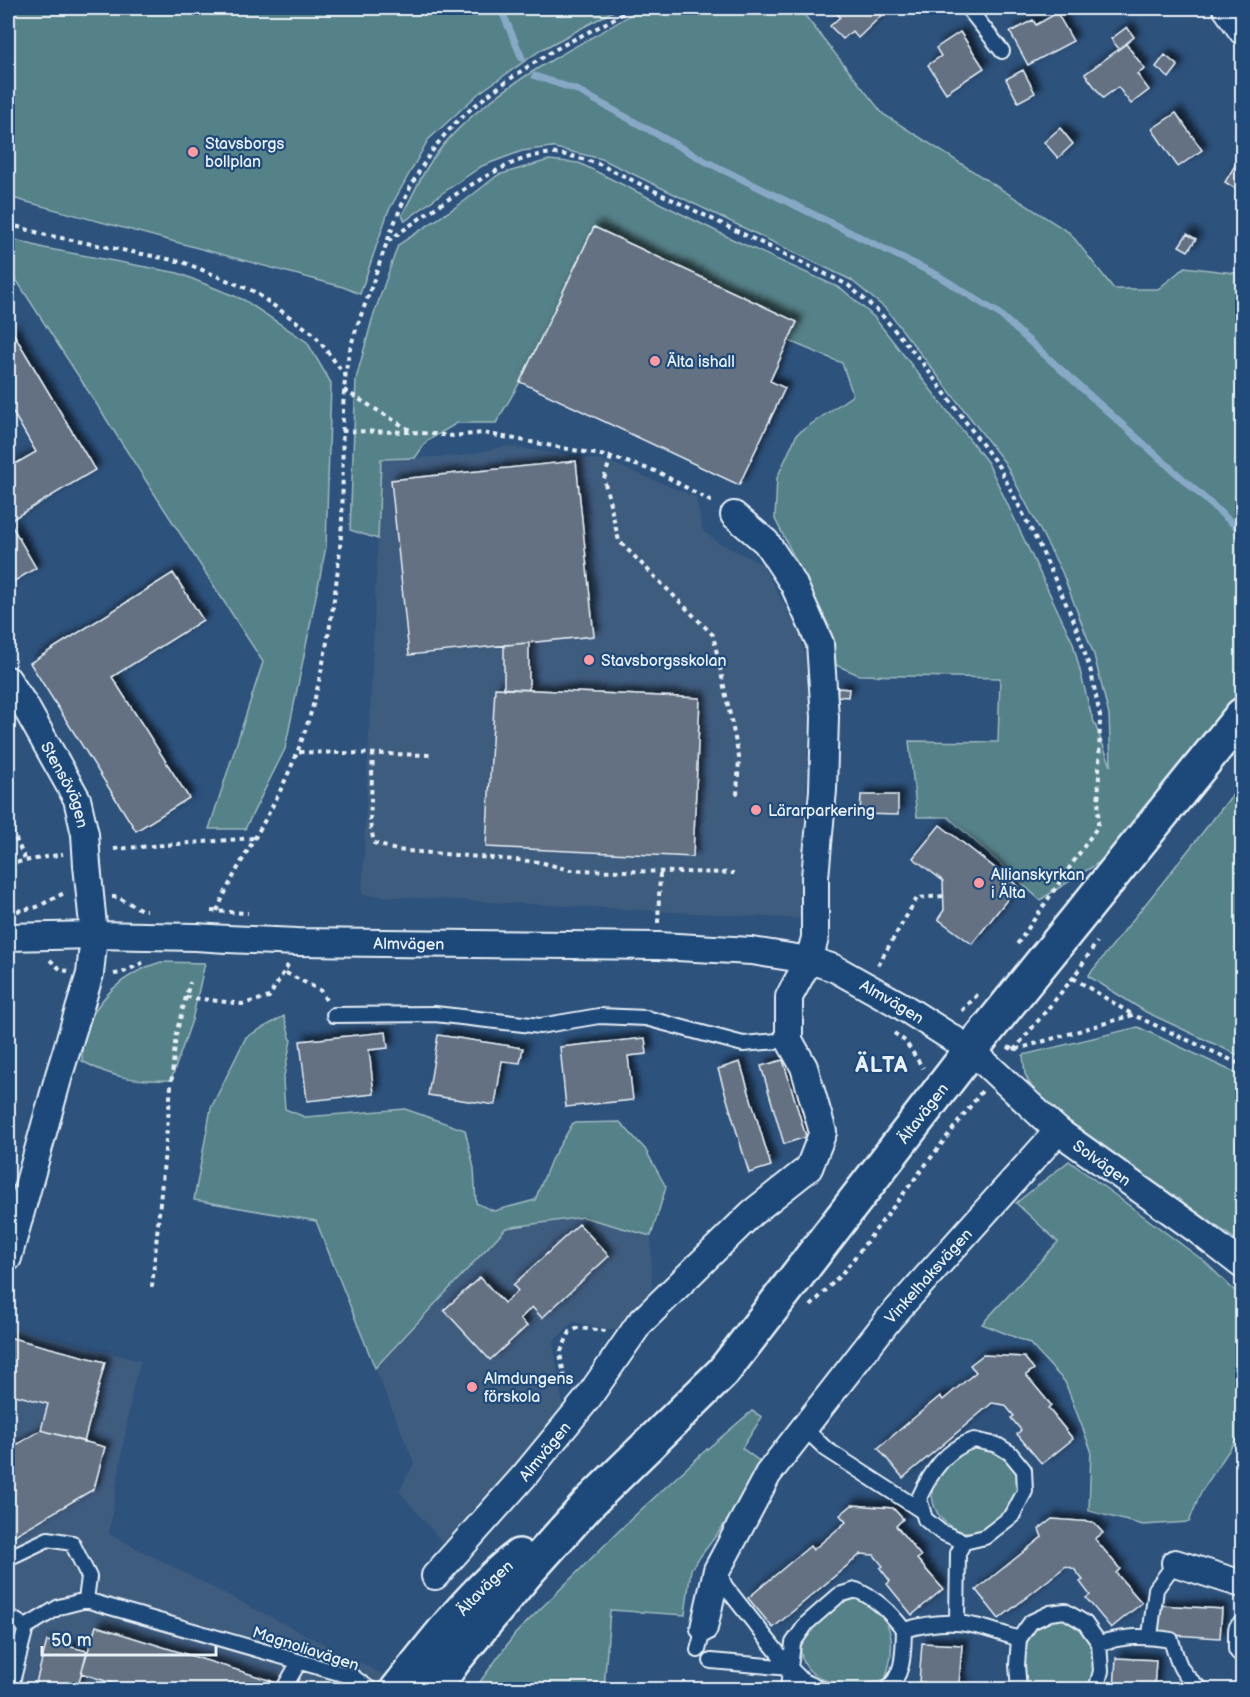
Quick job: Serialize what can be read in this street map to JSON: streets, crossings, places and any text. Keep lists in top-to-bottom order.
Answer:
{
  "streets": {
    "main road": ["Ältavägen"],
    "street": [
      "Stensövägen",
      "Almvägen",
      "Solvägen",
      "Vinkelhaksvägen"
    ],
    "lane": ["Magnoliavägen"]
  },
  "crossings": [
    ["Stensövägen", "Almvägen"],
    ["Almvägen", "Ältavägen"],
    ["Almvägen", "Solvägen"],
    ["Ältavägen", "Solvägen"],
    ["Solvägen", "Vinkelhaksvägen"]
  ],
  "districts": ["ÄLTA"],
  "places": [
    "Stavsborgs bollplan",
    "Älta ishall",
    "Stavsborgsskolan",
    "Lärarparkering",
    "Allianskyrkan i Älta",
    "Almdungens förskola"
  ],
  "scale_bar": "50 m"
}
